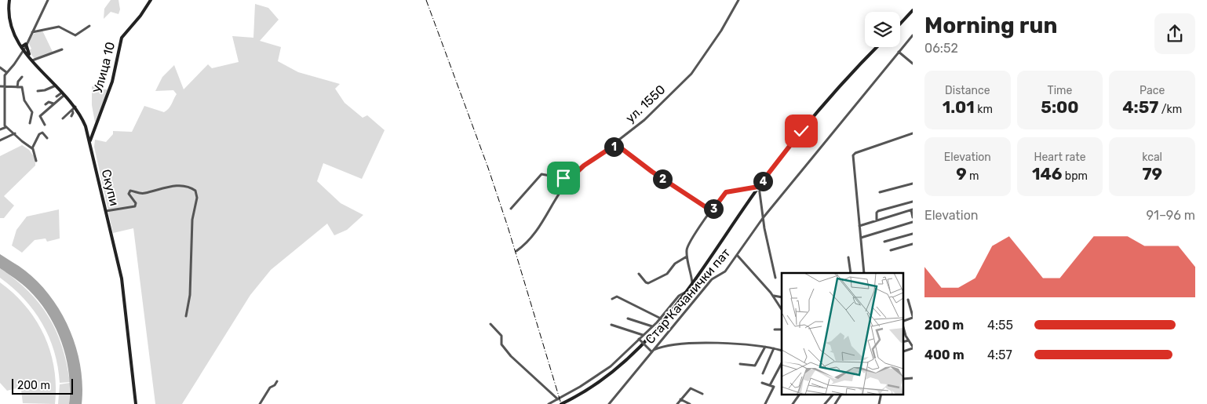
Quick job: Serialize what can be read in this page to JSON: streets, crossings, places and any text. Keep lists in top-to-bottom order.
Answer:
{
  "streets": {
    "street": [
      "Улица 10",
      "ул. 1550",
      "Скупи",
      "Стар Качанички пат"
    ]
  },
  "crossings": [
    ["Улица 10", "Скупи"]
  ],
  "scale_bar": "200 m",
  "page": {
    "heading": ["Morning run", "06:52"],
    "stats": [
      ["Distance", "1.01 km"],
      ["Time", "5:00"],
      ["Pace", "4:57 /km"],
      ["Elevation", "9 m"],
      ["Heart rate", "146 bpm"],
      ["kcal", "79"]
    ],
    "pins": [
      "1",
      "2",
      "4",
      "3"
    ],
    "chart": ["Elevation", "91–96 m"],
    "list": [
      {
        "name": "200 m",
        "note": "4:55"
      },
      {
        "name": "400 m",
        "note": "4:57"
      }
    ],
    "scale": "200 m"
  }
}
